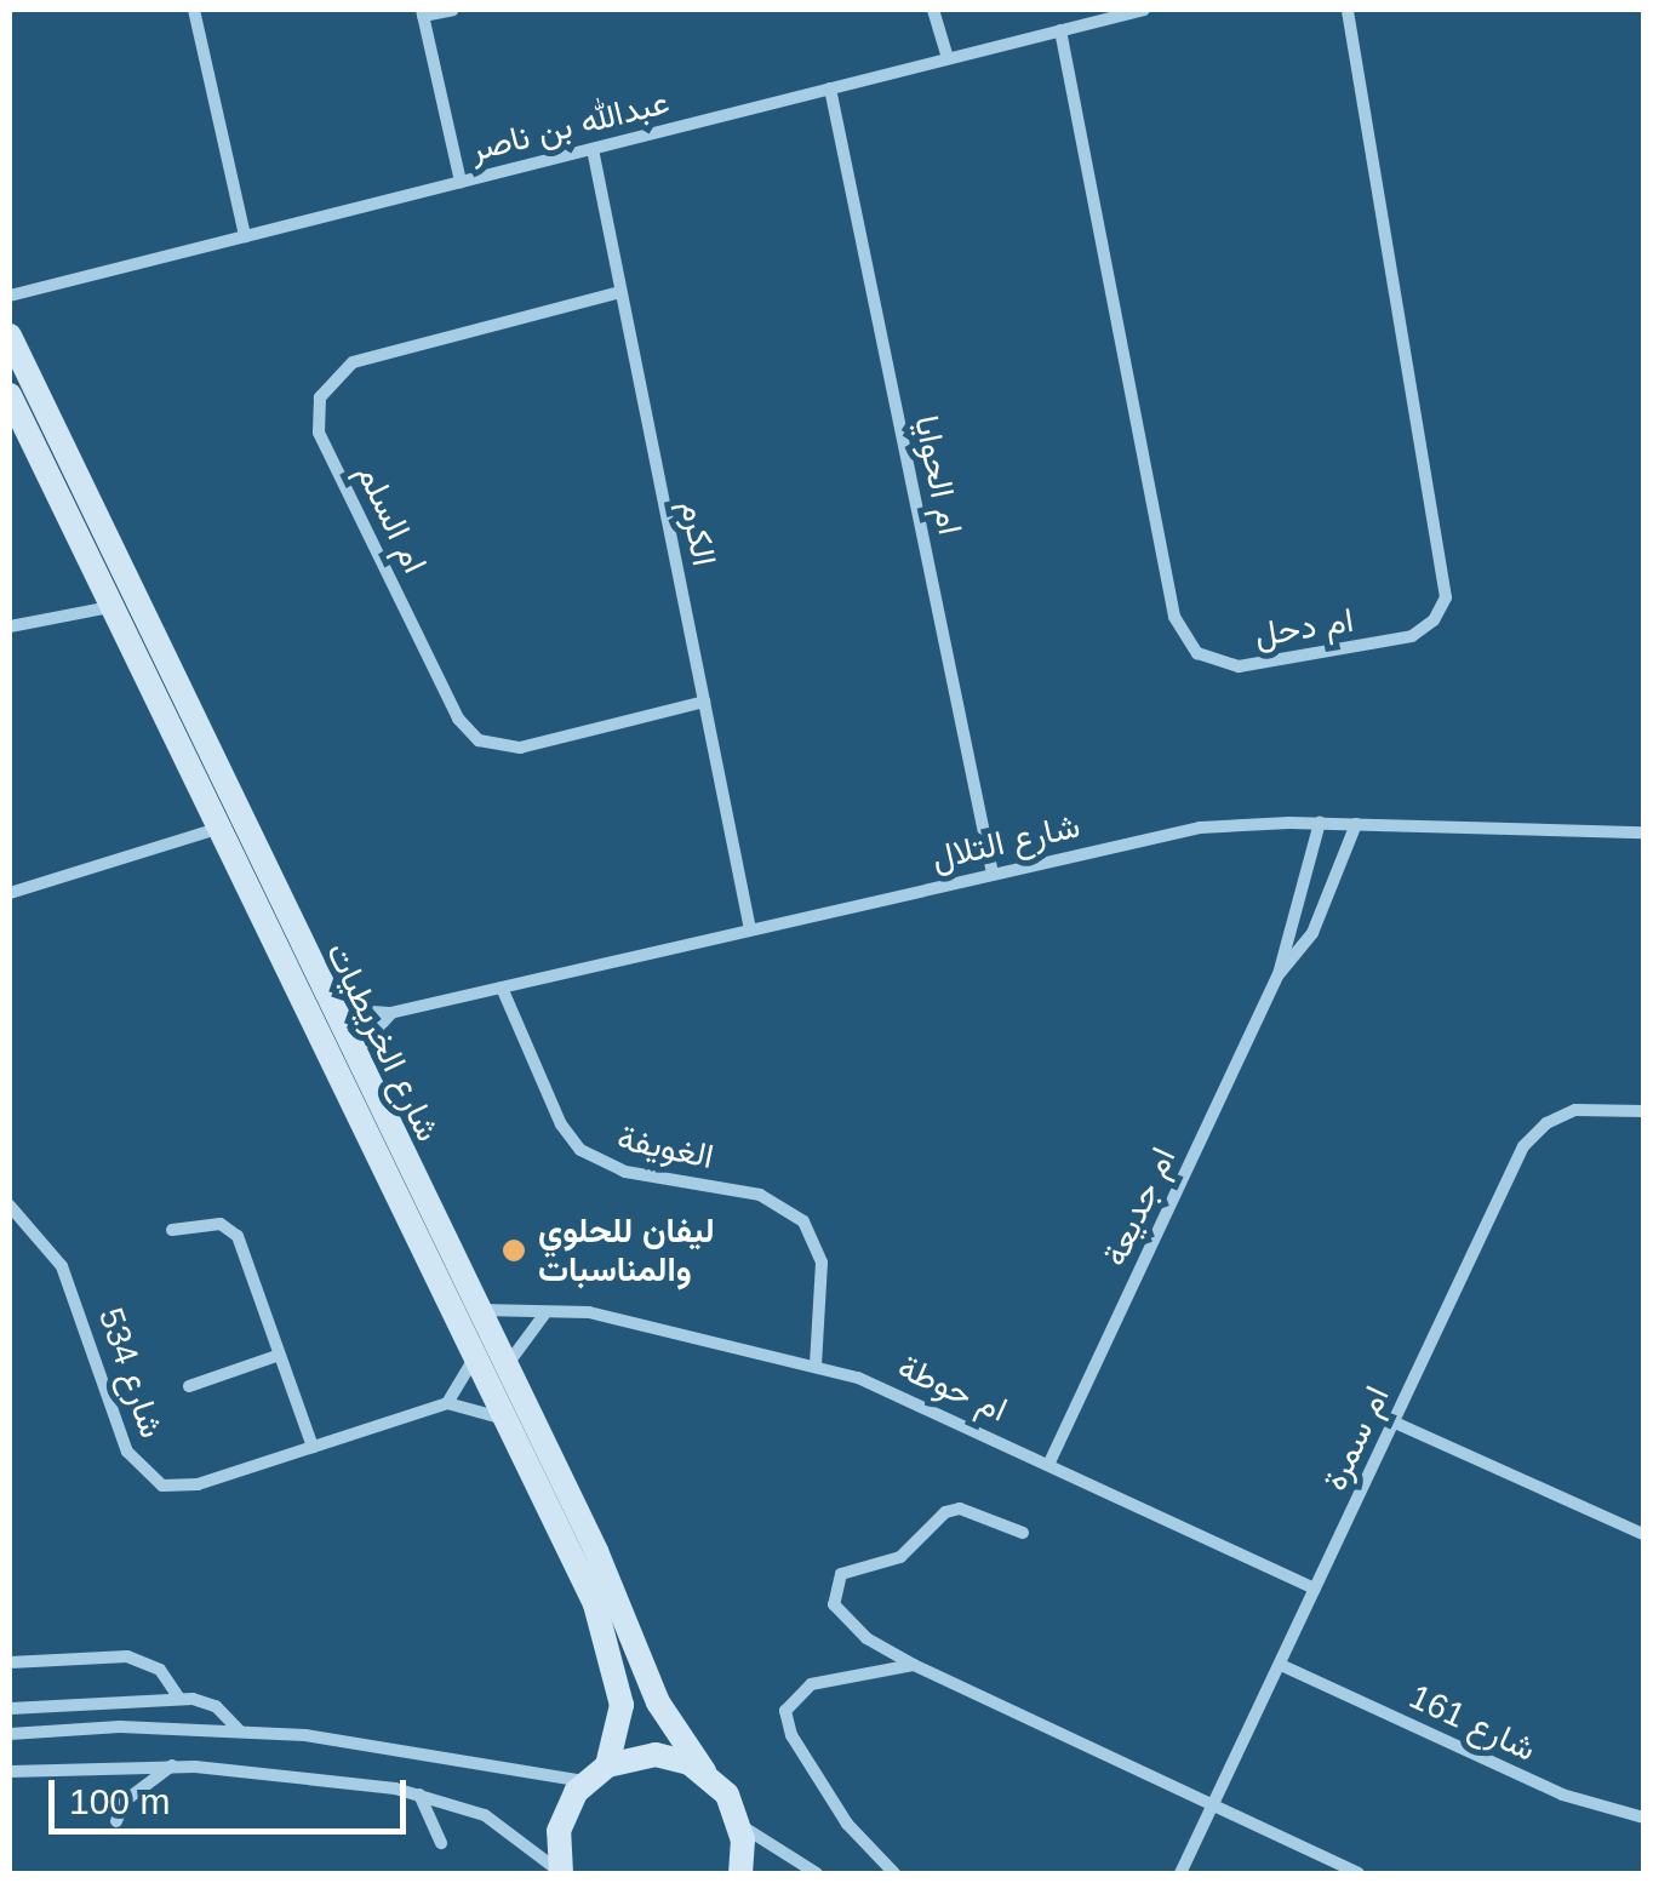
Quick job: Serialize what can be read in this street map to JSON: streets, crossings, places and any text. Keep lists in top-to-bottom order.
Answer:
{
  "streets": {
    "street": [
      "عبدالله بن ناصر",
      "ام الحوايا",
      "ام السلم",
      "الكرم",
      "ام دحل",
      "شارع التلال",
      "شارع الخريطيات",
      "الغويفة",
      "ام جديعة",
      "شارع 534",
      "ام حوطة",
      "ام سمرة",
      "شارع 161"
    ]
  },
  "crossings": [
    ["عبدالله بن ناصر", "ام الحوايا"],
    ["عبدالله بن ناصر", "الكرم"],
    ["عبدالله بن ناصر", "ام دحل"],
    ["ام الحوايا", "شارع التلال"],
    ["ام السلم", "الكرم"],
    ["الكرم", "شارع التلال"],
    ["شارع التلال", "شارع الخريطيات"],
    ["شارع التلال", "الغويفة"],
    ["شارع التلال", "ام جديعة"],
    ["شارع الخريطيات", "ام حوطة"],
    ["الغويفة", "ام حوطة"],
    ["ام جديعة", "ام حوطة"],
    ["ام حوطة", "ام سمرة"],
    ["ام سمرة", "شارع 161"]
  ],
  "places": ["ليفان للحلوي والمناسبات"],
  "scale_bar": "100 m"
}
